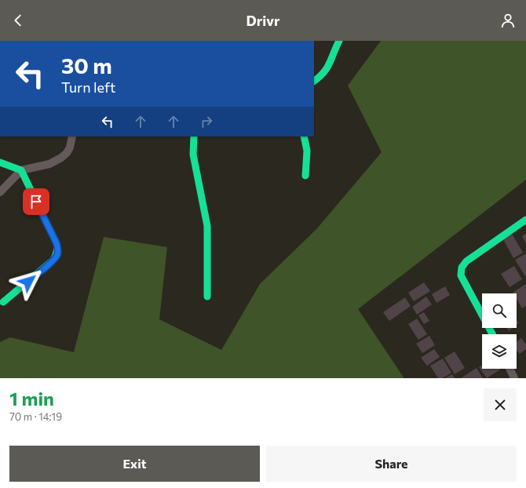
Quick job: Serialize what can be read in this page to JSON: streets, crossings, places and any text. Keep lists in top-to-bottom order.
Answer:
{
  "page": {
    "header": "Drivr",
    "turn": ["30 m", "Turn left"],
    "heading": ["1 min", "70 m · 14:19"],
    "buttons": ["Exit", "Share"]
  }
}
